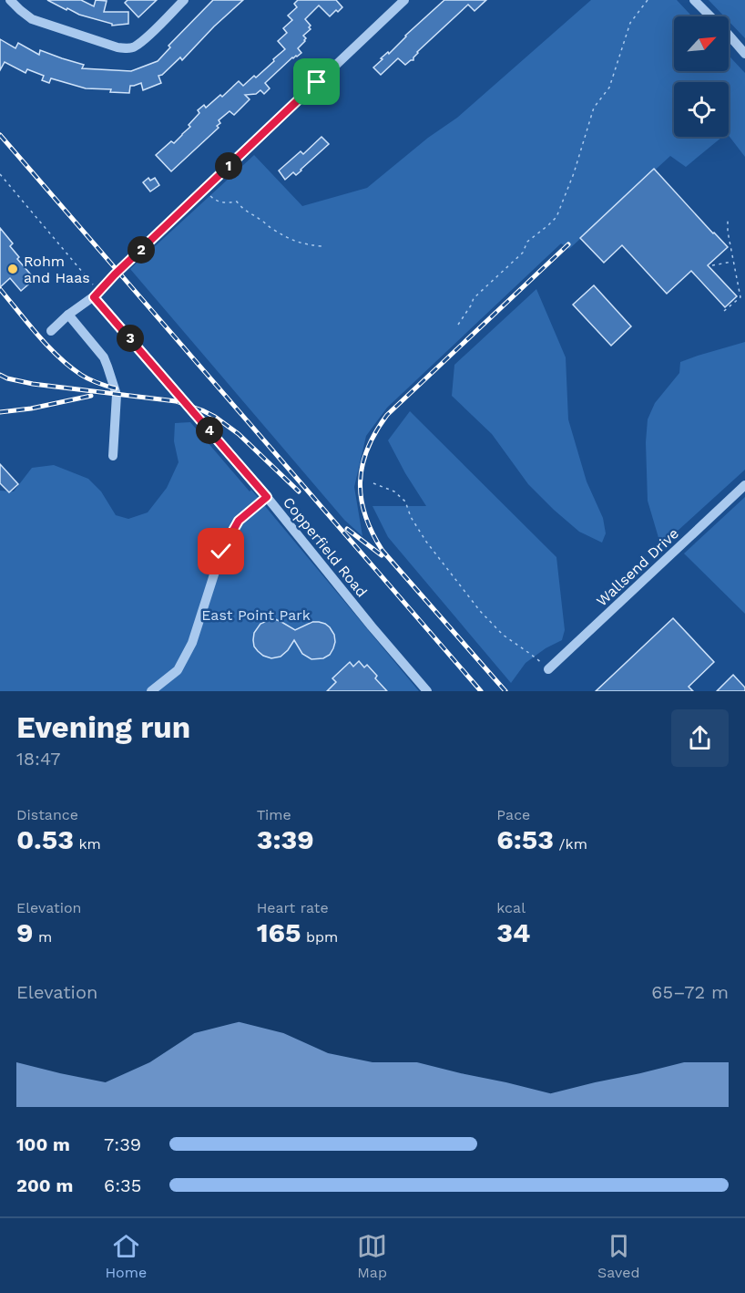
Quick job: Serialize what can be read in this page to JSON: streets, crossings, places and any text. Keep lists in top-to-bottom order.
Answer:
{
  "streets": {
    "street": ["Copperfield Road", "Wallsend Drive"]
  },
  "parks": ["East Point Park"],
  "places": ["Rohm and Haas"],
  "north": "top right",
  "page": {
    "pins": [
      "1",
      "2",
      "3",
      "4"
    ],
    "heading": ["Evening run", "18:47"],
    "stats": [
      ["Distance", "0.53 km"],
      ["Time", "3:39"],
      ["Pace", "6:53 /km"],
      ["Elevation", "9 m"],
      ["Heart rate", "165 bpm"],
      ["kcal", "34"]
    ],
    "chart": ["Elevation", "65–72 m"],
    "list": [
      {
        "name": "100 m",
        "note": "7:39"
      },
      {
        "name": "200 m",
        "note": "6:35"
      }
    ],
    "tabs": ["Home", "Map", "Saved"]
  }
}
